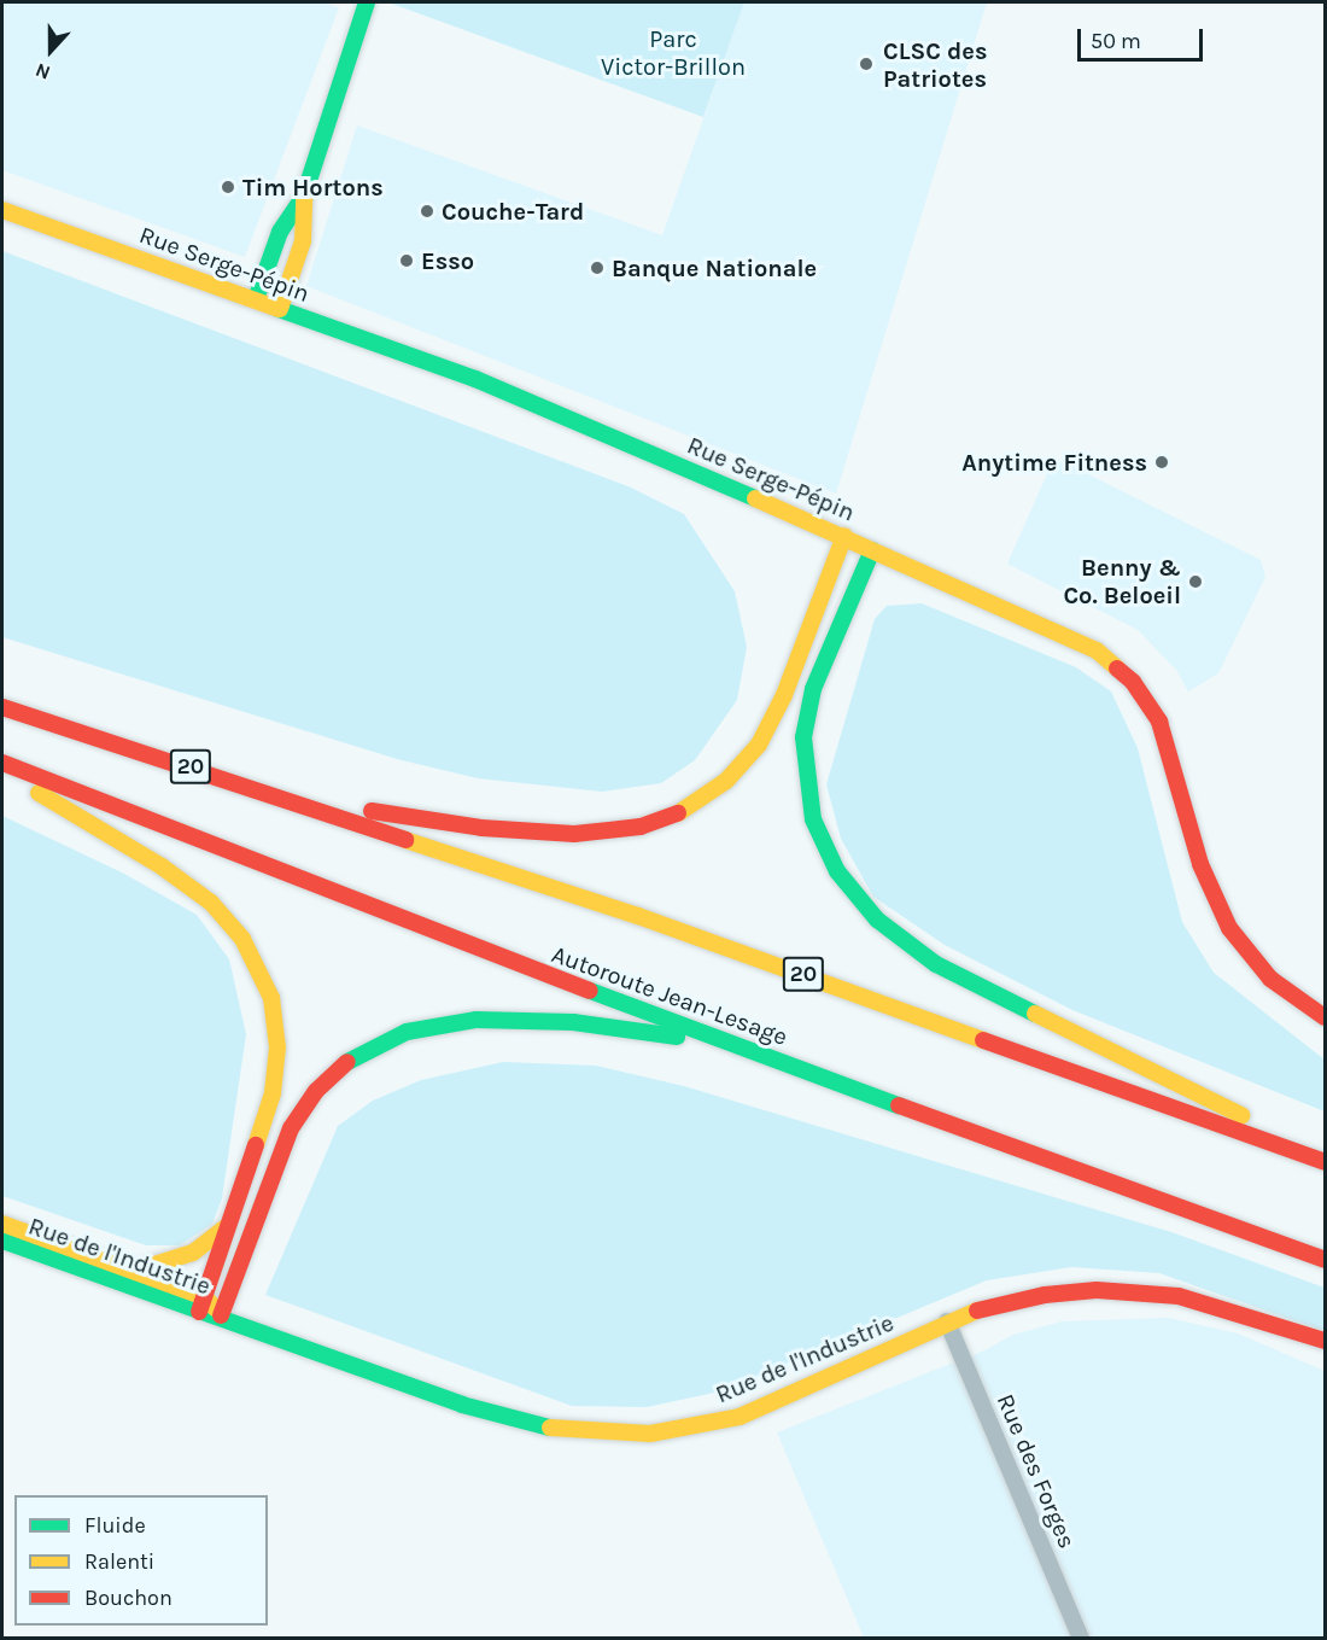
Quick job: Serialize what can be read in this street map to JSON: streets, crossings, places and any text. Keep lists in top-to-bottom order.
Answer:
{
  "streets": {
    "main road": [
      "Rue Serge-Pépin",
      "20",
      "Autoroute Jean-Lesage",
      "Rue de l'Industrie"
    ],
    "street": ["Rue des Forges"]
  },
  "crossings": [
    ["Rue de l'Industrie", "Rue des Forges"]
  ],
  "parks": ["Parc Victor-Brillon"],
  "places": [
    "CLSC des Patriotes",
    "Tim Hortons",
    "Couche-Tard",
    "Esso",
    "Banque Nationale",
    "Anytime Fitness",
    "Benny & Co. Beloeil"
  ],
  "legend": ["Fluide", "Ralenti", "Bouchon"],
  "scale_bar": "50 m",
  "north": "bottom"
}
